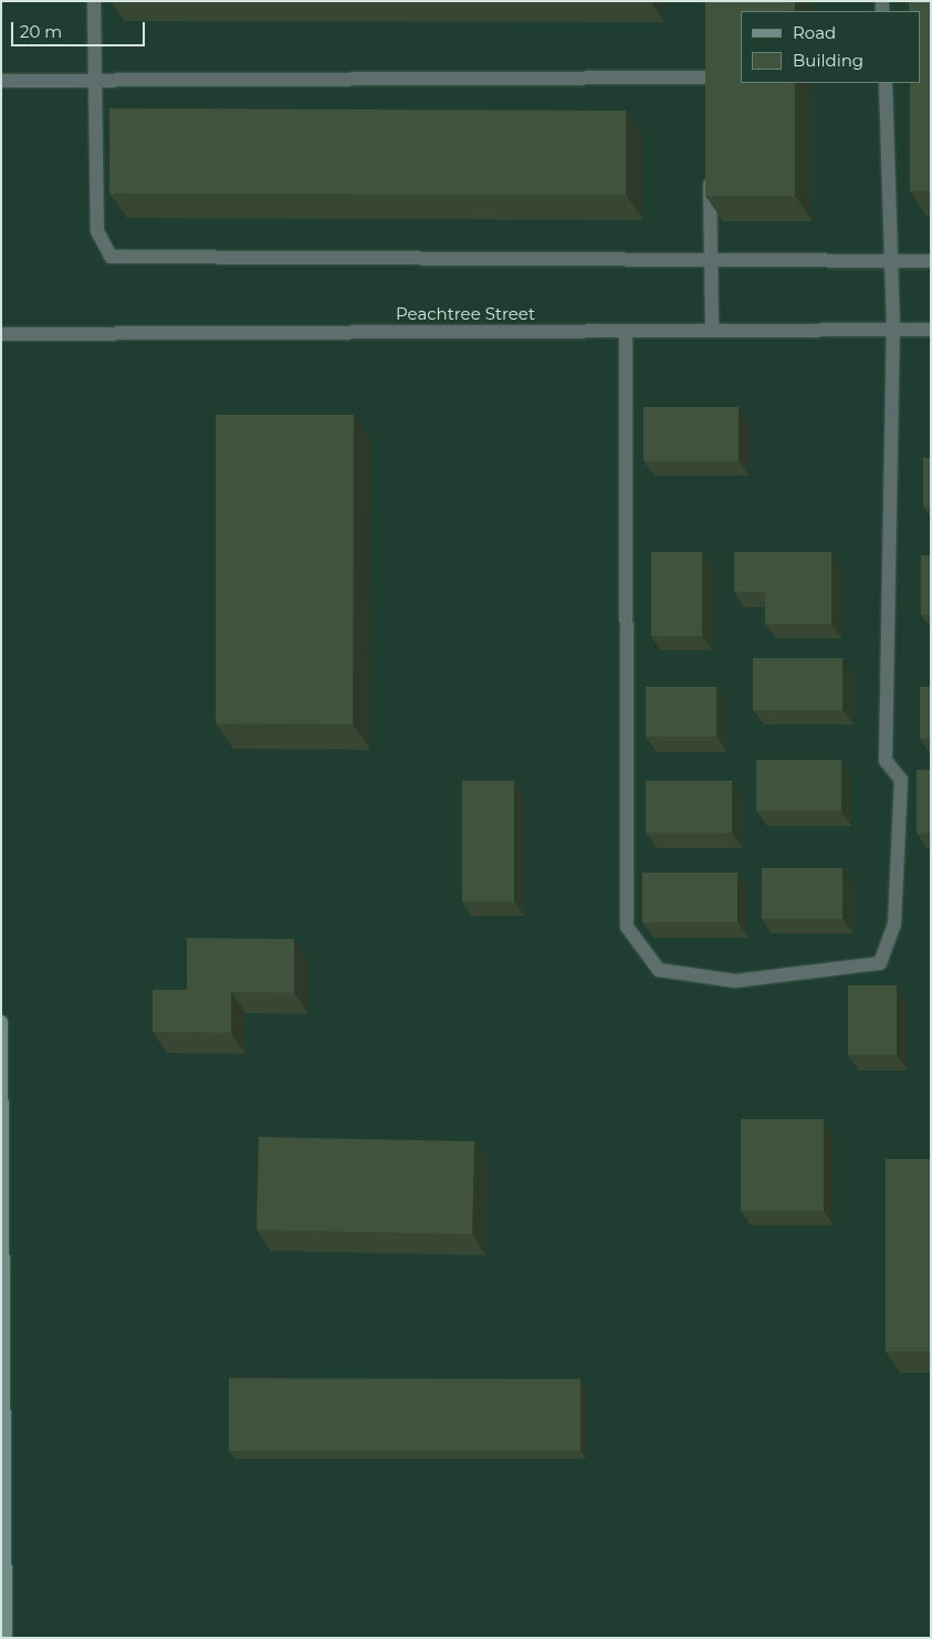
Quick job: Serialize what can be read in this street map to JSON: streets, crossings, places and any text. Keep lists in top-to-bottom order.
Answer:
{
  "streets": {
    "street": ["Peachtree Street"]
  },
  "legend": ["Road", "Building"],
  "scale_bar": "20 m"
}
